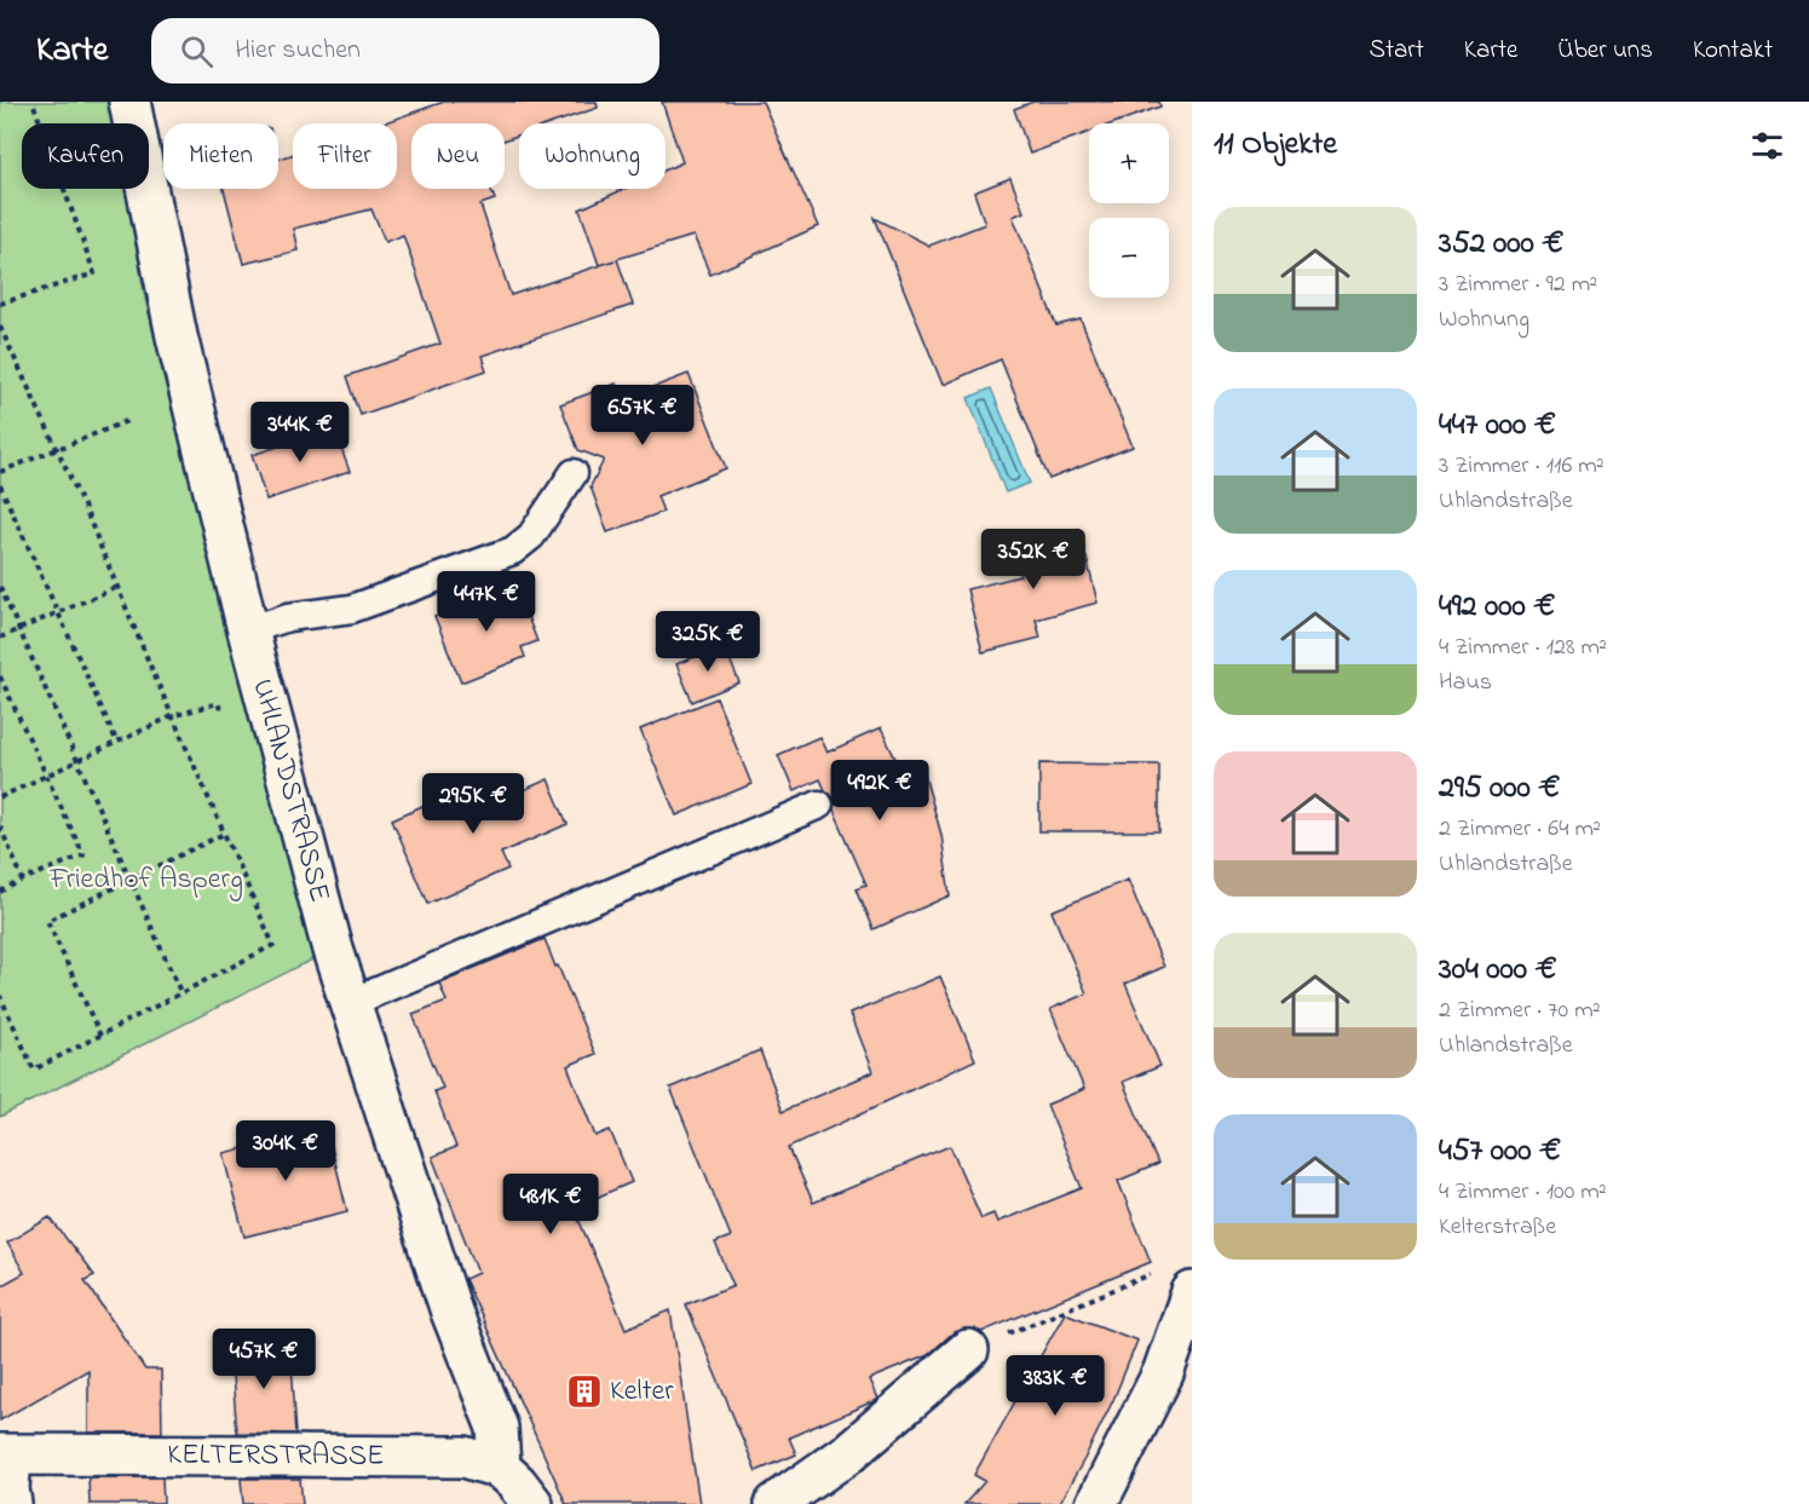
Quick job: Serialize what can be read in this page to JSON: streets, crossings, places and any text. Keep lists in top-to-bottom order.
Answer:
{
  "streets": {
    "street": ["UHLANDSTRASSE", "KELTERSTRASSE"]
  },
  "crossings": [
    ["UHLANDSTRASSE", "KELTERSTRASSE"]
  ],
  "parks": ["Friedhof Asperg"],
  "places": {
    "building": ["Kelter"]
  },
  "page": {
    "header": "Karte",
    "search": "Hier suchen",
    "nav": [
      "Start",
      "Karte",
      "Über uns",
      "Kontakt"
    ],
    "heading": "11 Objekte",
    "map_buttons": ["+", "−"],
    "chip": [
      "Kaufen",
      "Mieten",
      "Filter",
      "Neu",
      "Wohnung"
    ],
    "list": [
      {
        "name": "352 000 €",
        "note": "3 Zimmer · 92 m² · Wohnung"
      },
      {
        "name": "447 000 €",
        "note": "3 Zimmer · 116 m² · Uhlandstraße"
      },
      {
        "name": "492 000 €",
        "note": "4 Zimmer · 128 m² · Haus"
      },
      {
        "name": "295 000 €",
        "note": "2 Zimmer · 64 m² · Uhlandstraße"
      },
      {
        "name": "304 000 €",
        "note": "2 Zimmer · 70 m² · Uhlandstraße"
      },
      {
        "name": "457 000 €",
        "note": "4 Zimmer · 100 m² · Kelterstraße"
      }
    ],
    "price": [
      "657K €",
      "344K €",
      "352K €",
      "447K €",
      "325K €",
      "492K €",
      "295K €",
      "304K €",
      "481K €",
      "457K €",
      "383K €"
    ]
  }
}
